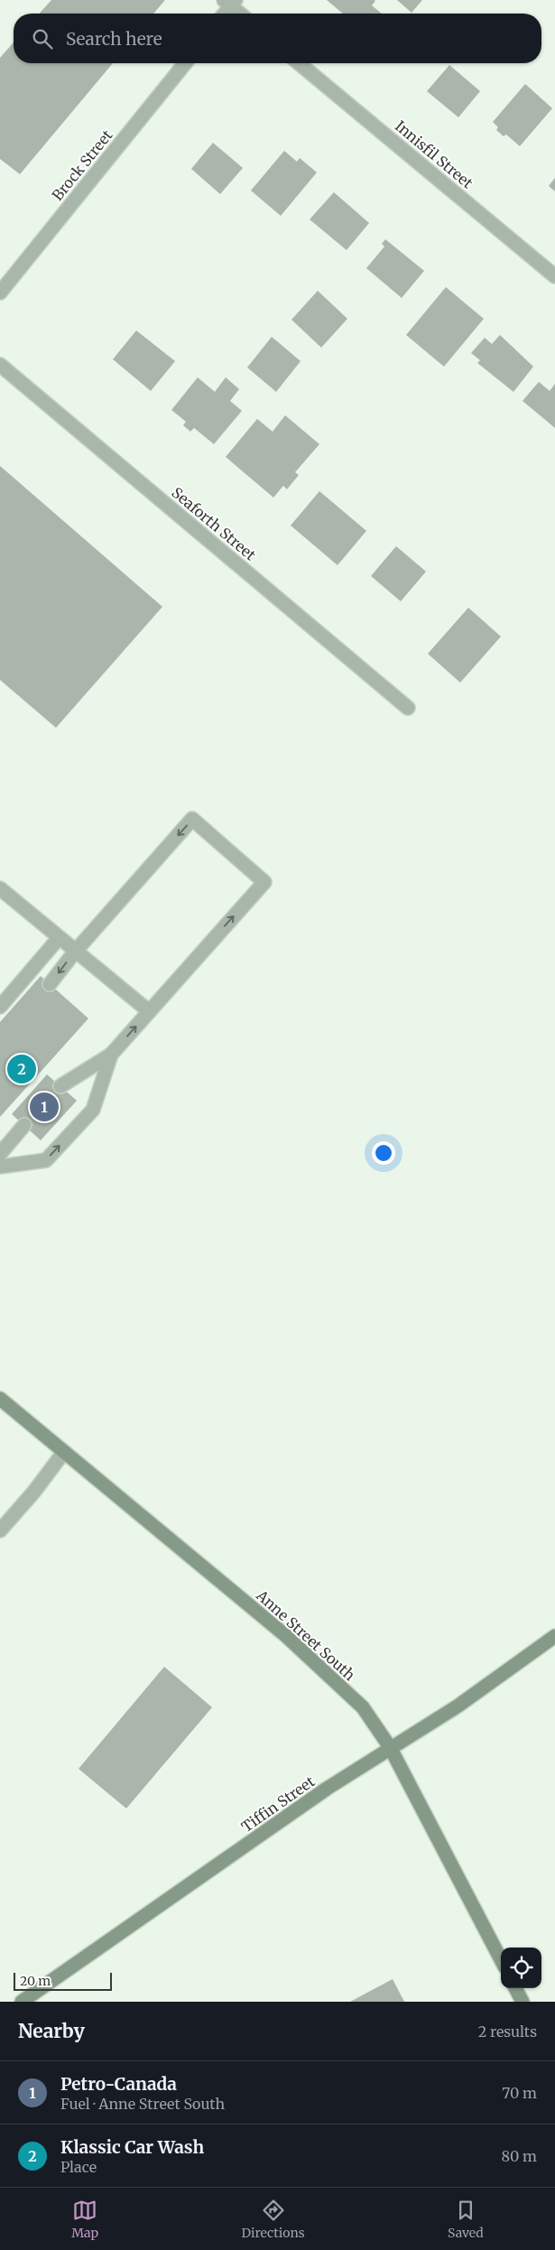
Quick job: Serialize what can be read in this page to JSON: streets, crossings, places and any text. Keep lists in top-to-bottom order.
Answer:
{
  "streets": {
    "street": [
      "Innisfil Street",
      "Brock Street",
      "Seaforth Street",
      "Anne Street South",
      "Tiffin Street"
    ]
  },
  "crossings": [
    ["Anne Street South", "Tiffin Street"]
  ],
  "scale_bar": "20 m",
  "page": {
    "search": "Search here",
    "pins": ["2", "1"],
    "scale": "20 m",
    "heading": ["Nearby", "2 results"],
    "list": [
      {
        "mark": "1",
        "name": "Petro-Canada",
        "note": "Fuel · Anne Street South",
        "value": "70 m"
      },
      {
        "mark": "2",
        "name": "Klassic Car Wash",
        "note": "Place",
        "value": "80 m"
      }
    ],
    "nav": ["Map", "Directions", "Saved"]
  }
}
